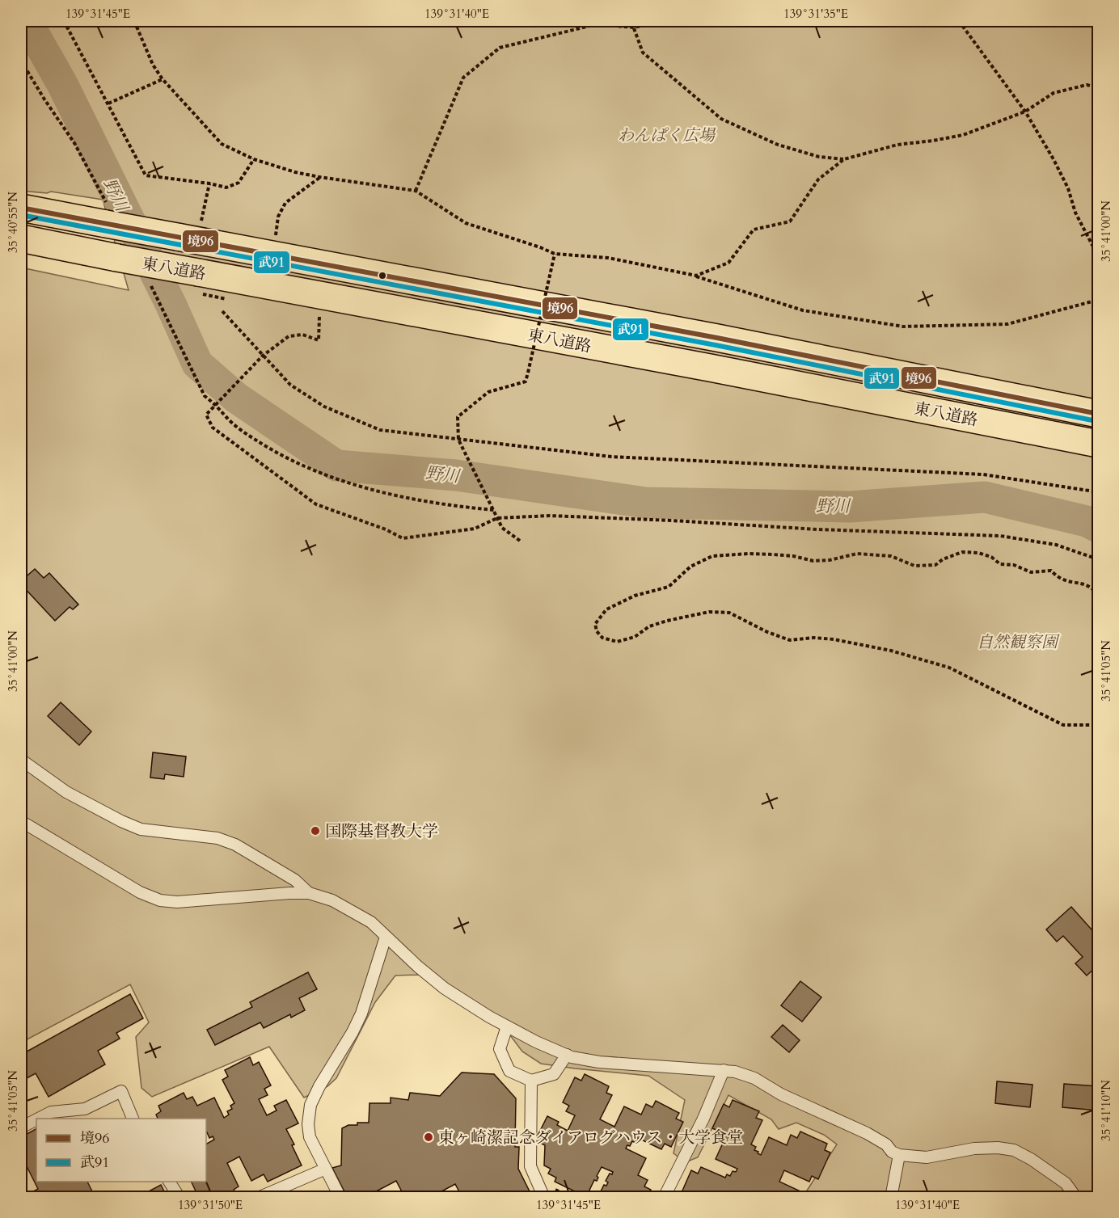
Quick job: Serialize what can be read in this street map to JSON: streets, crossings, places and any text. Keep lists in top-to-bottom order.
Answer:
{
  "streets": {
    "main road": ["東八道路"]
  },
  "water": ["野川"],
  "parks": ["わんぱく広場", "自然観察園"],
  "places": ["国際基督教大学", "東ヶ崎潔記念ダイアログハウス・大学食堂"],
  "lines": ["transit line 境96", "transit line 武91"],
  "legend": ["境96", "武91"],
  "coordinates": [
    "139°31'45\"E",
    "139°31'40\"E",
    "139°31'35\"E",
    "35°40'55\"N",
    "35°41'00\"N",
    "35°41'05\"N",
    "35°41'10\"N",
    "139°31'50\"E"
  ]
}
